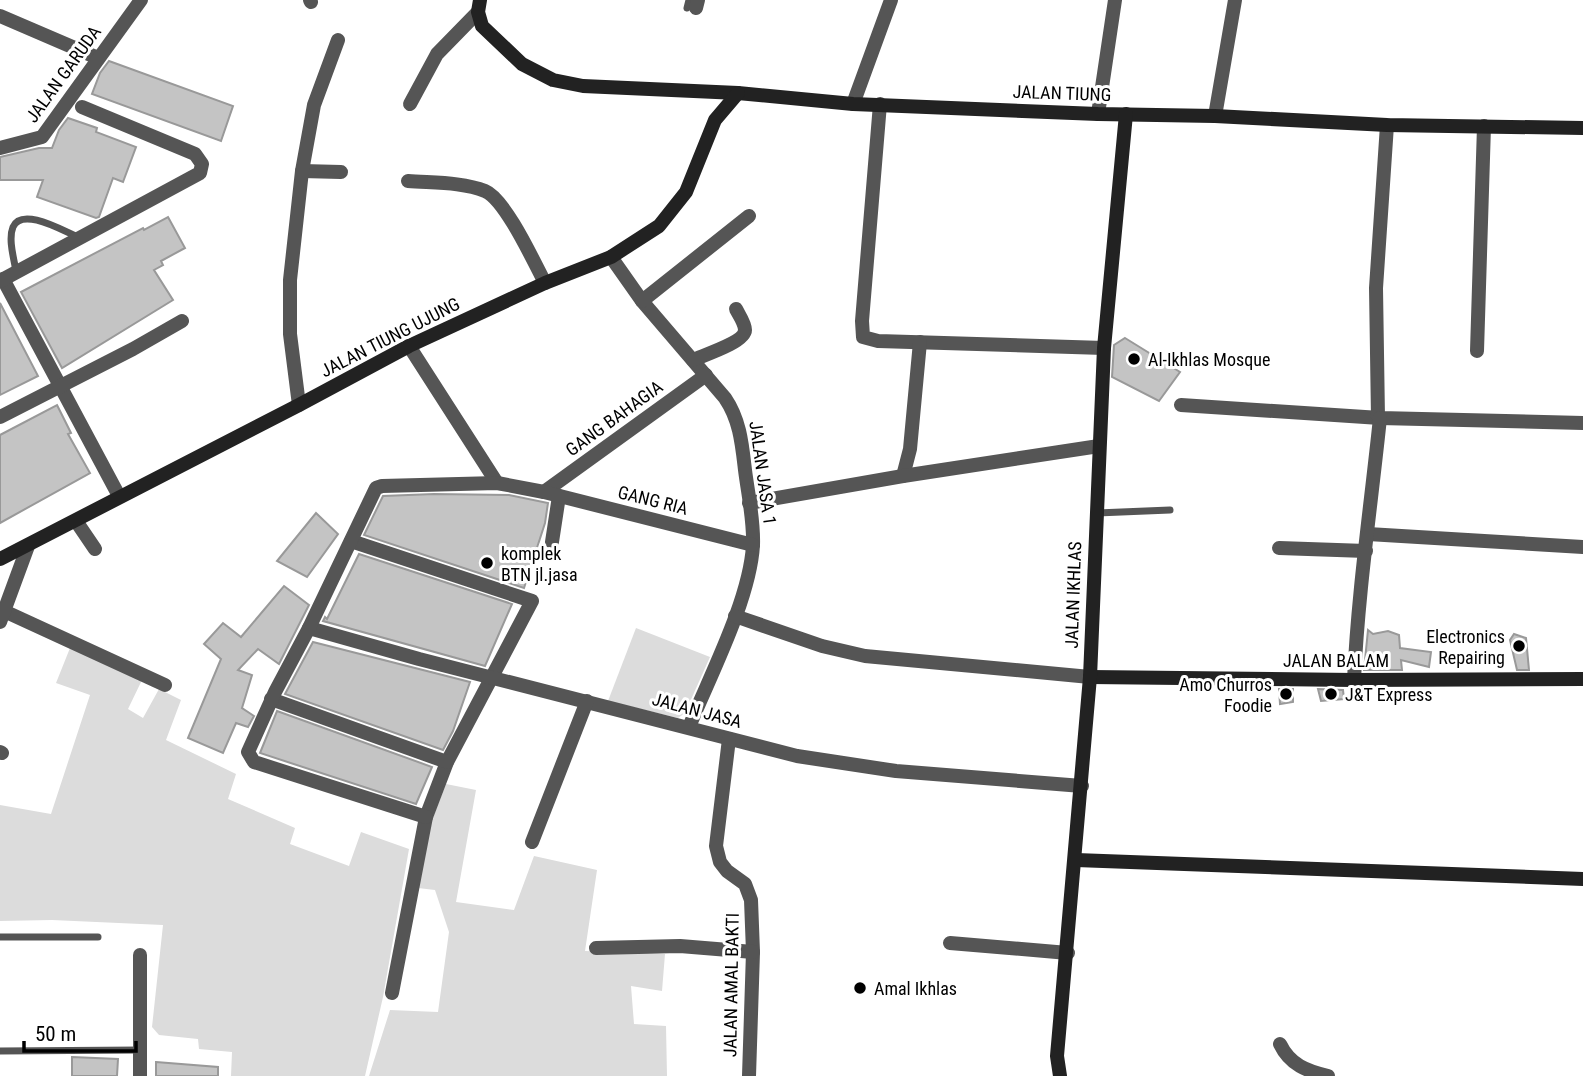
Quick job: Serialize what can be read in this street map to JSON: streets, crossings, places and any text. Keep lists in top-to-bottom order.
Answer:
{
  "streets": {
    "street": [
      "JALAN GARUDA",
      "JALAN TIUNG",
      "JALAN TIUNG UJUNG",
      "GANG BAHAGIA",
      "JALAN JASA 1",
      "GANG RIA",
      "JALAN IKHLAS",
      "JALAN BALAM",
      "JALAN JASA",
      "JALAN AMAL BAKTI"
    ]
  },
  "crossings": [
    ["JALAN TIUNG", "JALAN TIUNG UJUNG"],
    ["JALAN TIUNG", "JALAN IKHLAS"],
    ["JALAN TIUNG UJUNG", "JALAN JASA 1"],
    ["GANG BAHAGIA", "JALAN JASA 1"],
    ["GANG BAHAGIA", "GANG RIA"],
    ["JALAN JASA 1", "GANG RIA"],
    ["JALAN JASA 1", "JALAN JASA"],
    ["JALAN IKHLAS", "JALAN BALAM"],
    ["JALAN IKHLAS", "JALAN JASA"],
    ["JALAN JASA", "JALAN AMAL BAKTI"]
  ],
  "places": [
    "Al-Ikhlas Mosque",
    "komplek BTN jl.jasa",
    "Electronics Repairing",
    "Amo Churros Foodie",
    "J&T Express",
    "Amal Ikhlas"
  ],
  "scale_bar": "50 m"
}
